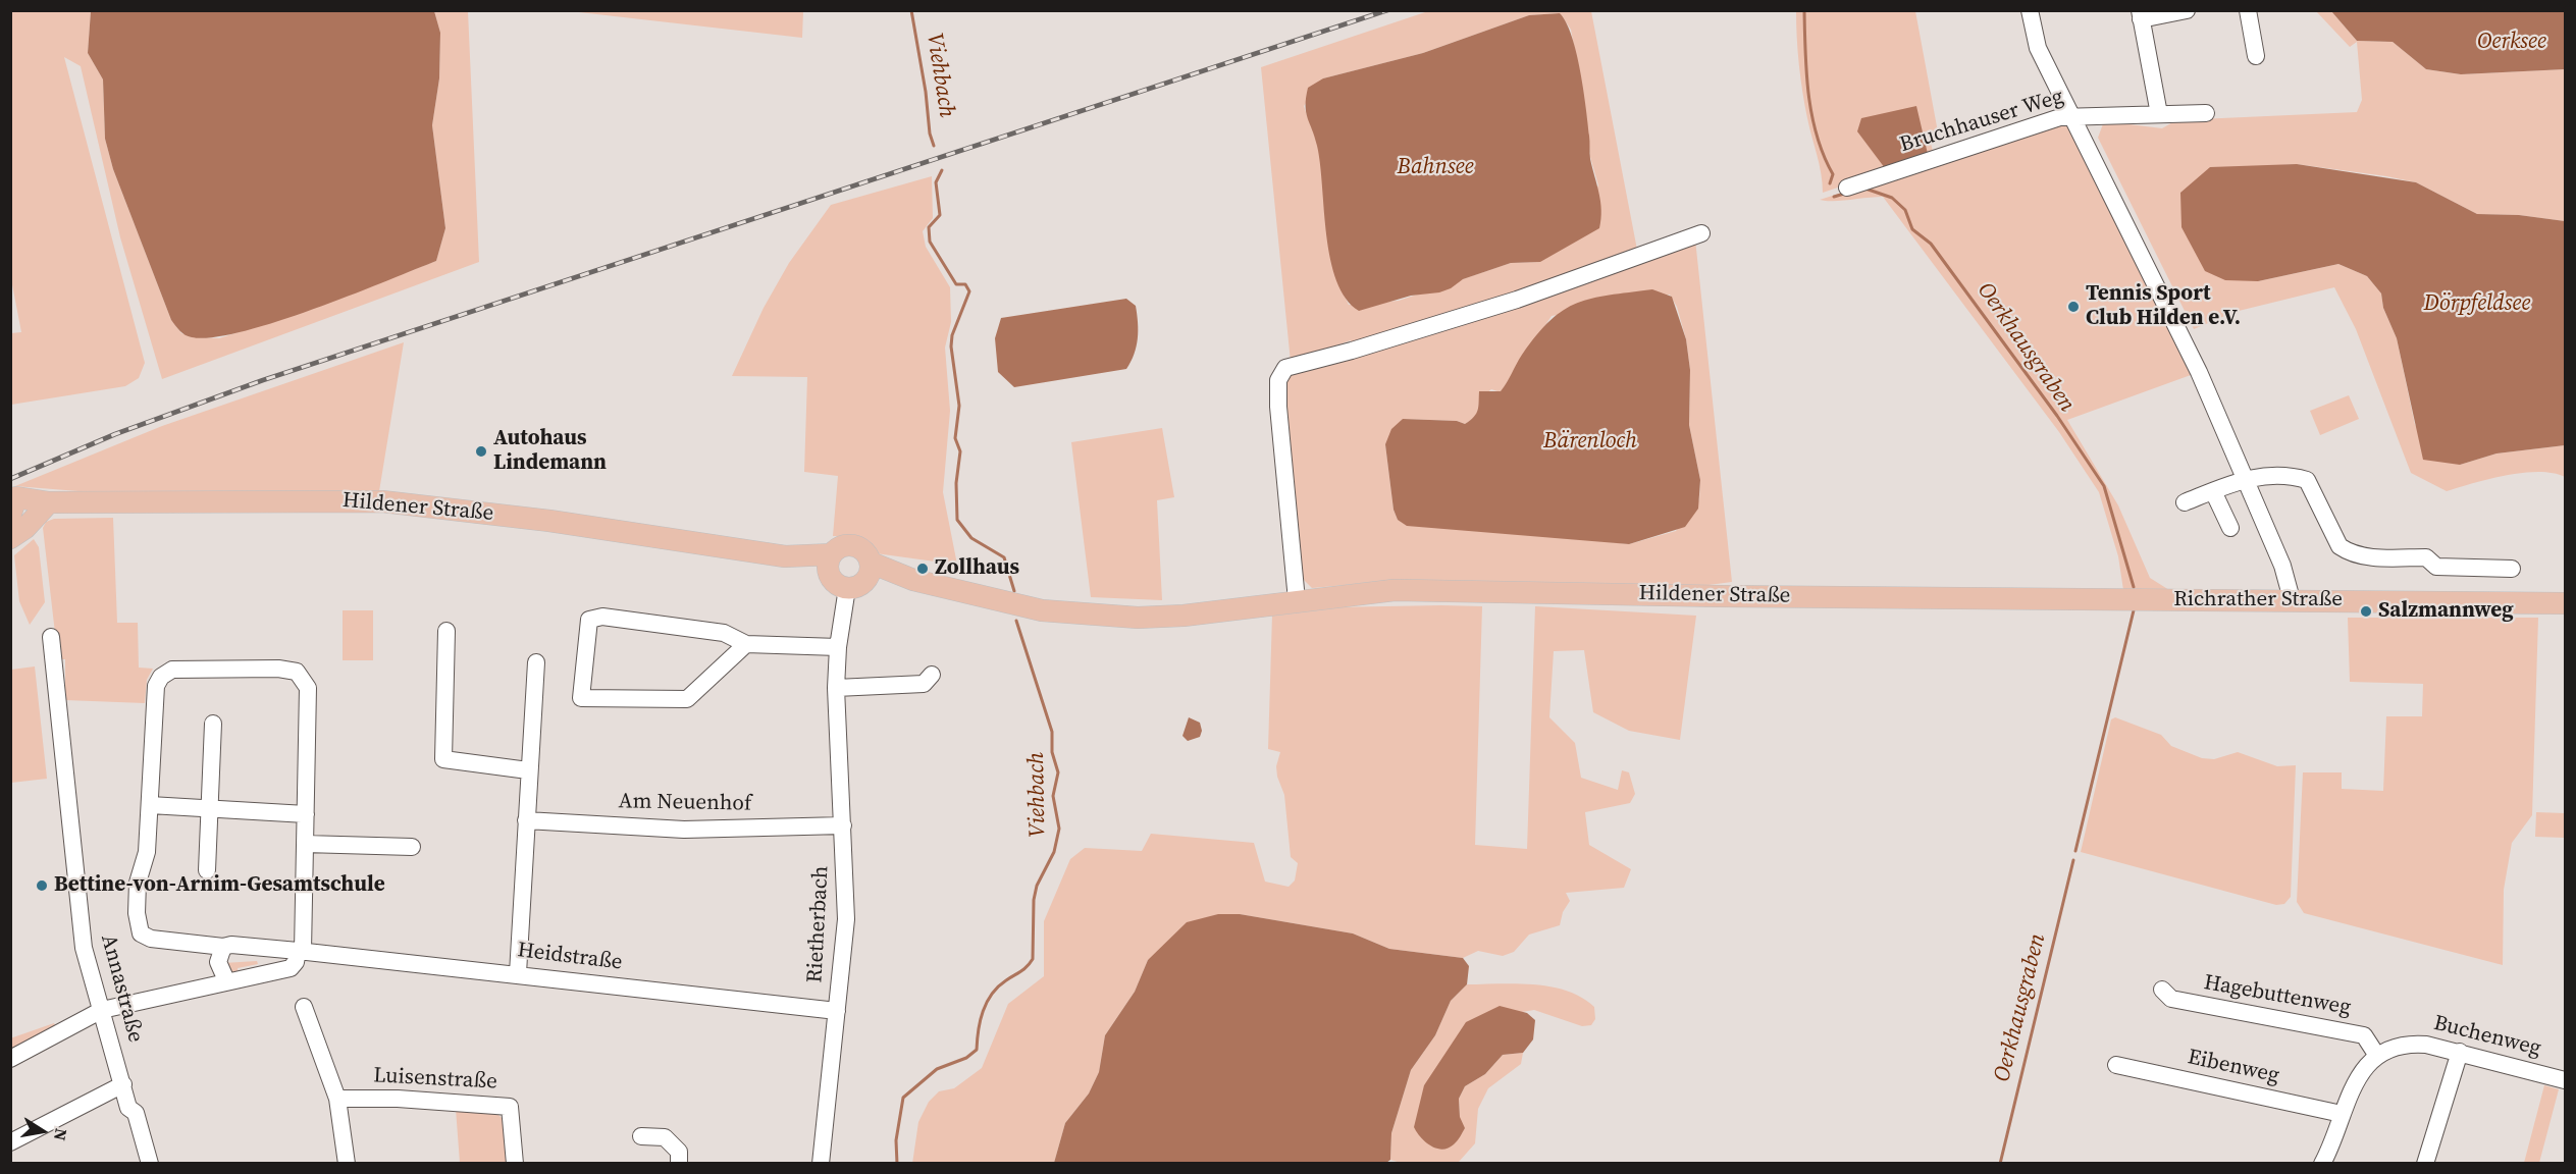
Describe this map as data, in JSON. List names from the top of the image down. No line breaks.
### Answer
{"streets":{"main road":["Hildener Straße","Richrather Straße"],"street":["Bruchhauser Weg","Am Neuenhof","Rietherbach","Heidstraße","Annastraße","Hagebuttenweg","Buchenweg","Eibenweg","Luisenstraße"]},"crossings":[["Hildener Straße","Richrather Straße"],["Hildener Straße","Rietherbach"],["Am Neuenhof","Rietherbach"],["Rietherbach","Heidstraße"],["Hagebuttenweg","Buchenweg"],["Buchenweg","Eibenweg"]],"water":["Oerksee","Viehbach","Bahnsee","Dörpfeldsee","Oerkhausgraben","Bärenloch"],"places":["Tennis Sport Club Hilden e.V.","Autohaus Lindemann","Zollhaus","Salzmannweg","Bettine-von-Arnim-Gesamtschule"],"north":"right"}
